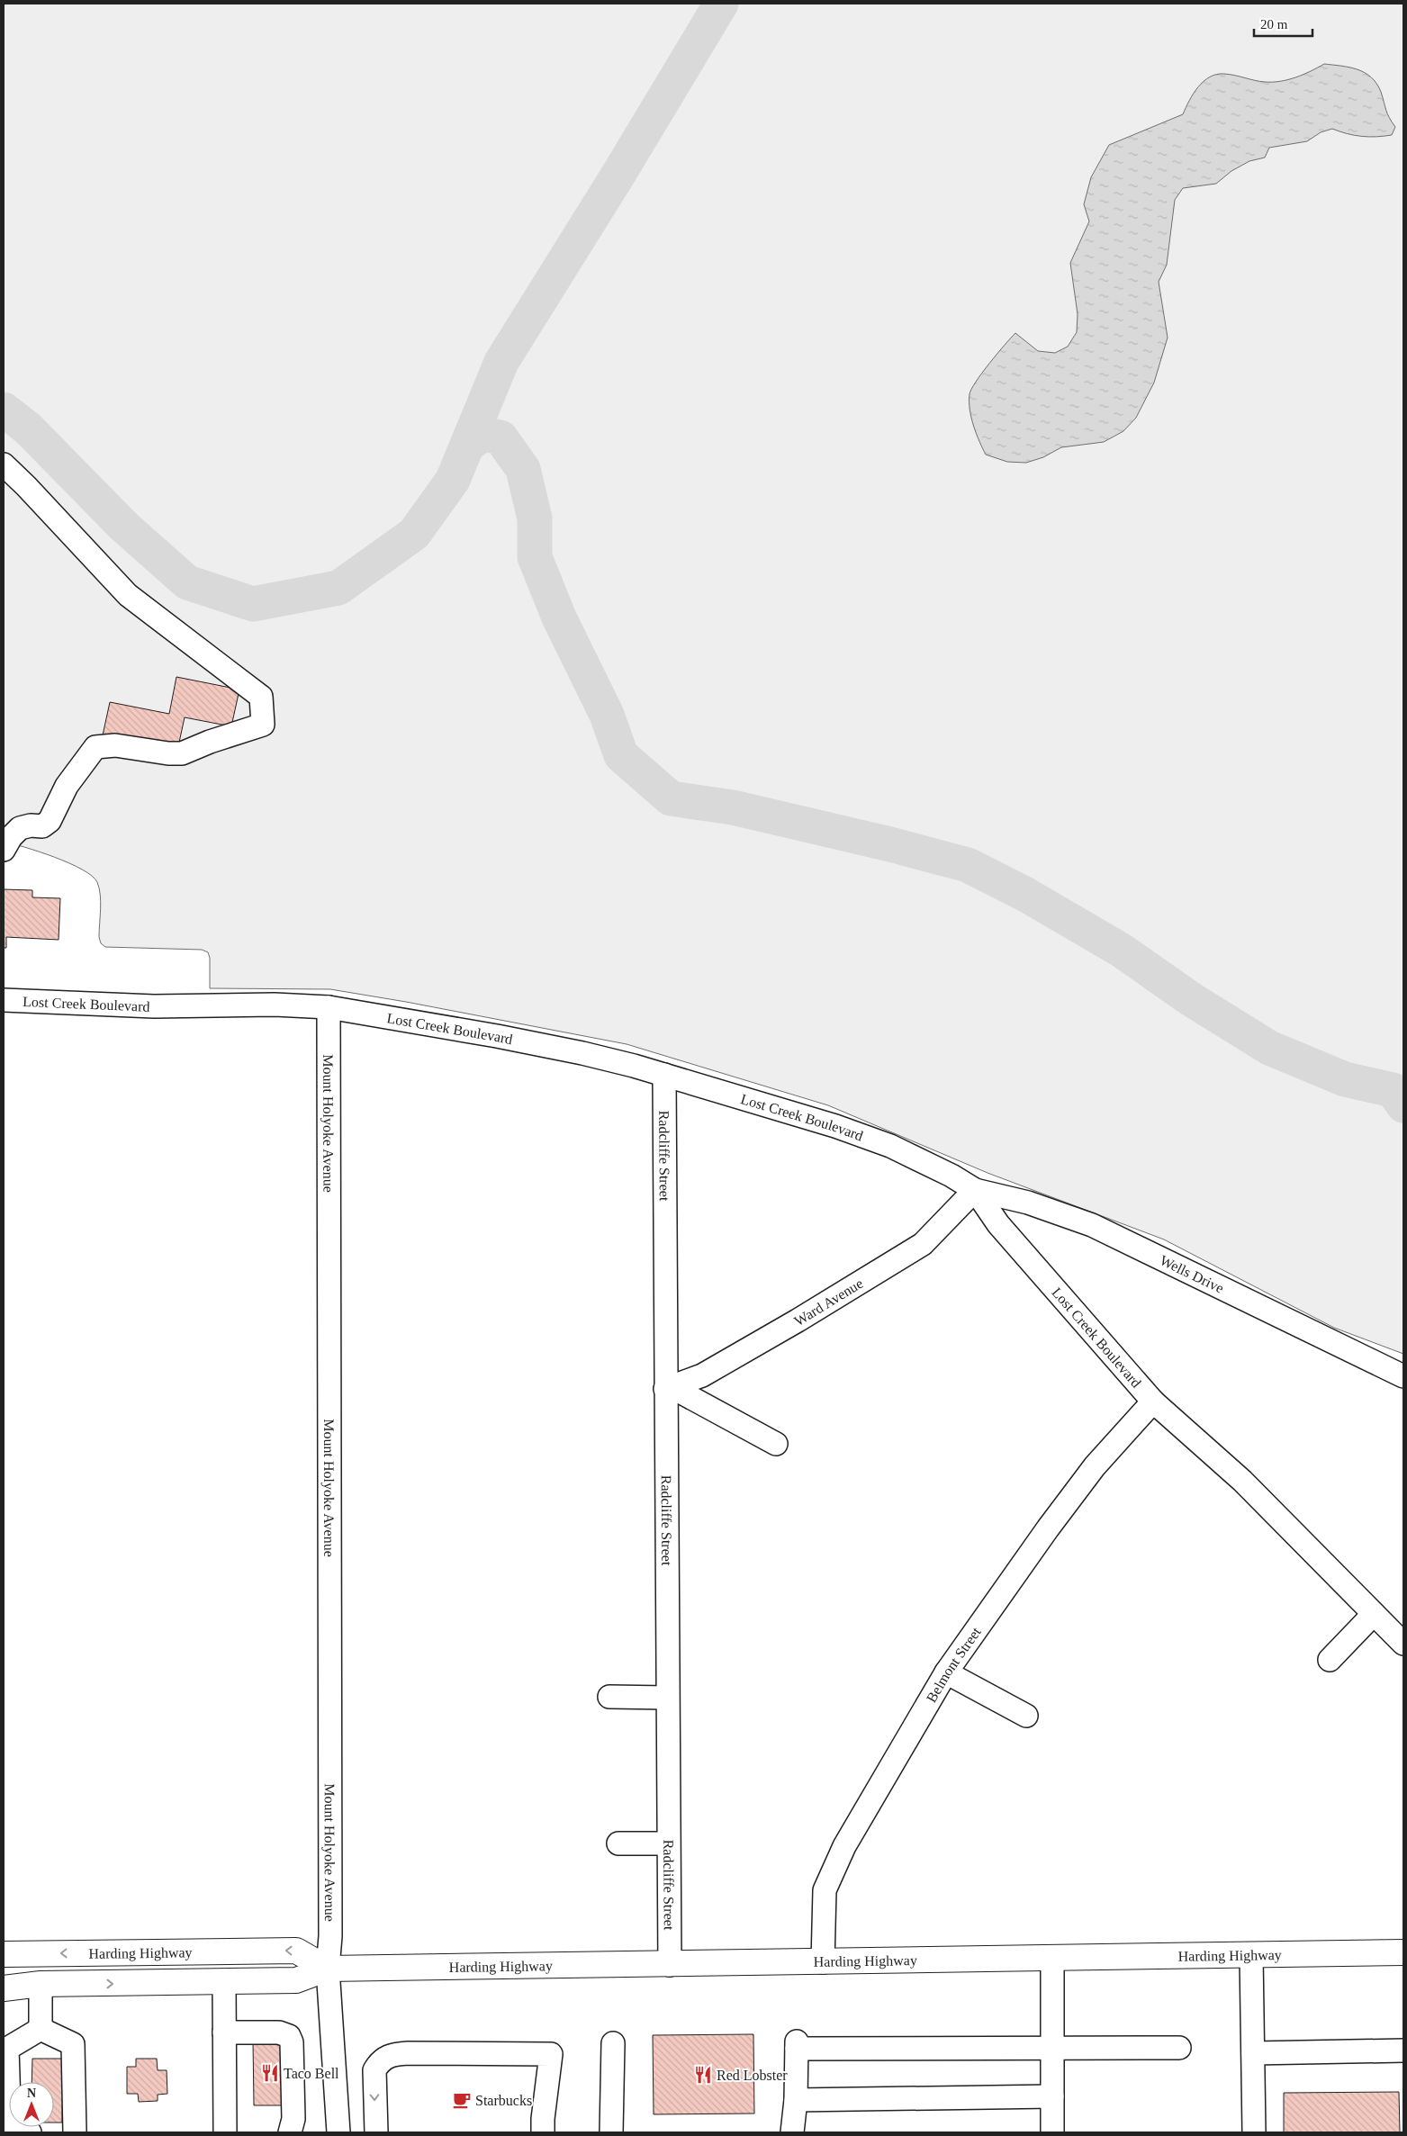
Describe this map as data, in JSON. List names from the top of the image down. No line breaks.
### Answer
{"streets":{"main road":["Harding Highway"],"street":["Lost Creek Boulevard","Mount Holyoke Avenue","Radcliffe Street","Wells Drive","Ward Avenue","Belmont Street"]},"crossings":[["Lost Creek Boulevard","Mount Holyoke Avenue"],["Lost Creek Boulevard","Radcliffe Street"],["Lost Creek Boulevard","Wells Drive"],["Lost Creek Boulevard","Ward Avenue"],["Lost Creek Boulevard","Belmont Street"],["Mount Holyoke Avenue","Harding Highway"],["Radcliffe Street","Ward Avenue"],["Radcliffe Street","Harding Highway"],["Wells Drive","Ward Avenue"],["Belmont Street","Harding Highway"]],"places":{"restaurant":["Taco Bell","Red Lobster"],"cafe":["Starbucks"]},"scale_bar":"20 m","north":"top"}
